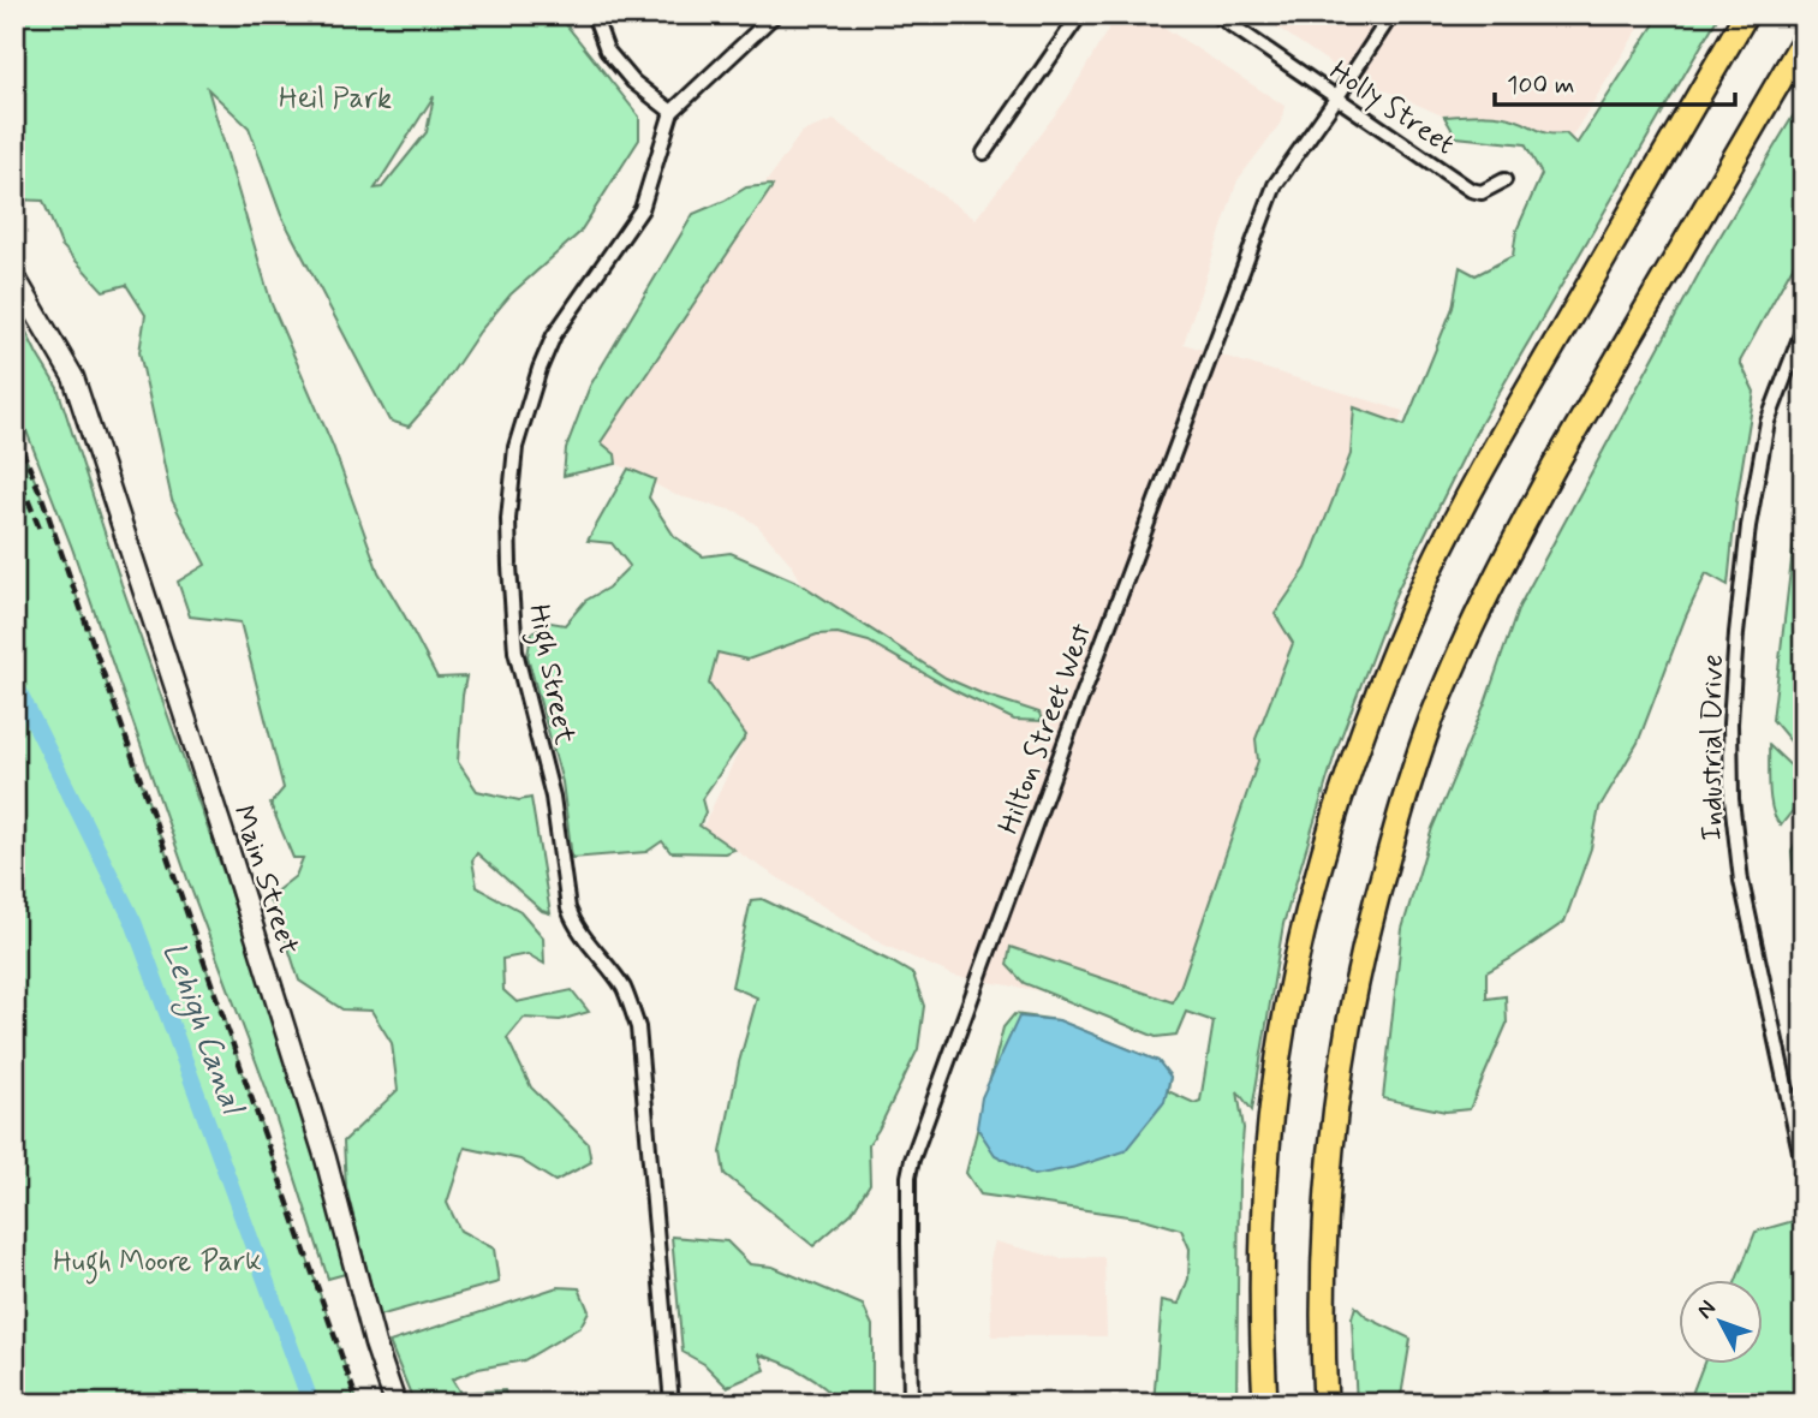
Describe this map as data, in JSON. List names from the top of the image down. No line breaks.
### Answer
{"streets":{"street":["Holly Street","High Street","Hilton Street West","Industrial Drive","Main Street"]},"crossings":[["Holly Street","Hilton Street West"]],"water":["Lehigh Canal"],"parks":["Heil Park","Hugh Moore Park"],"scale_bar":"100 m","north":"top left"}
